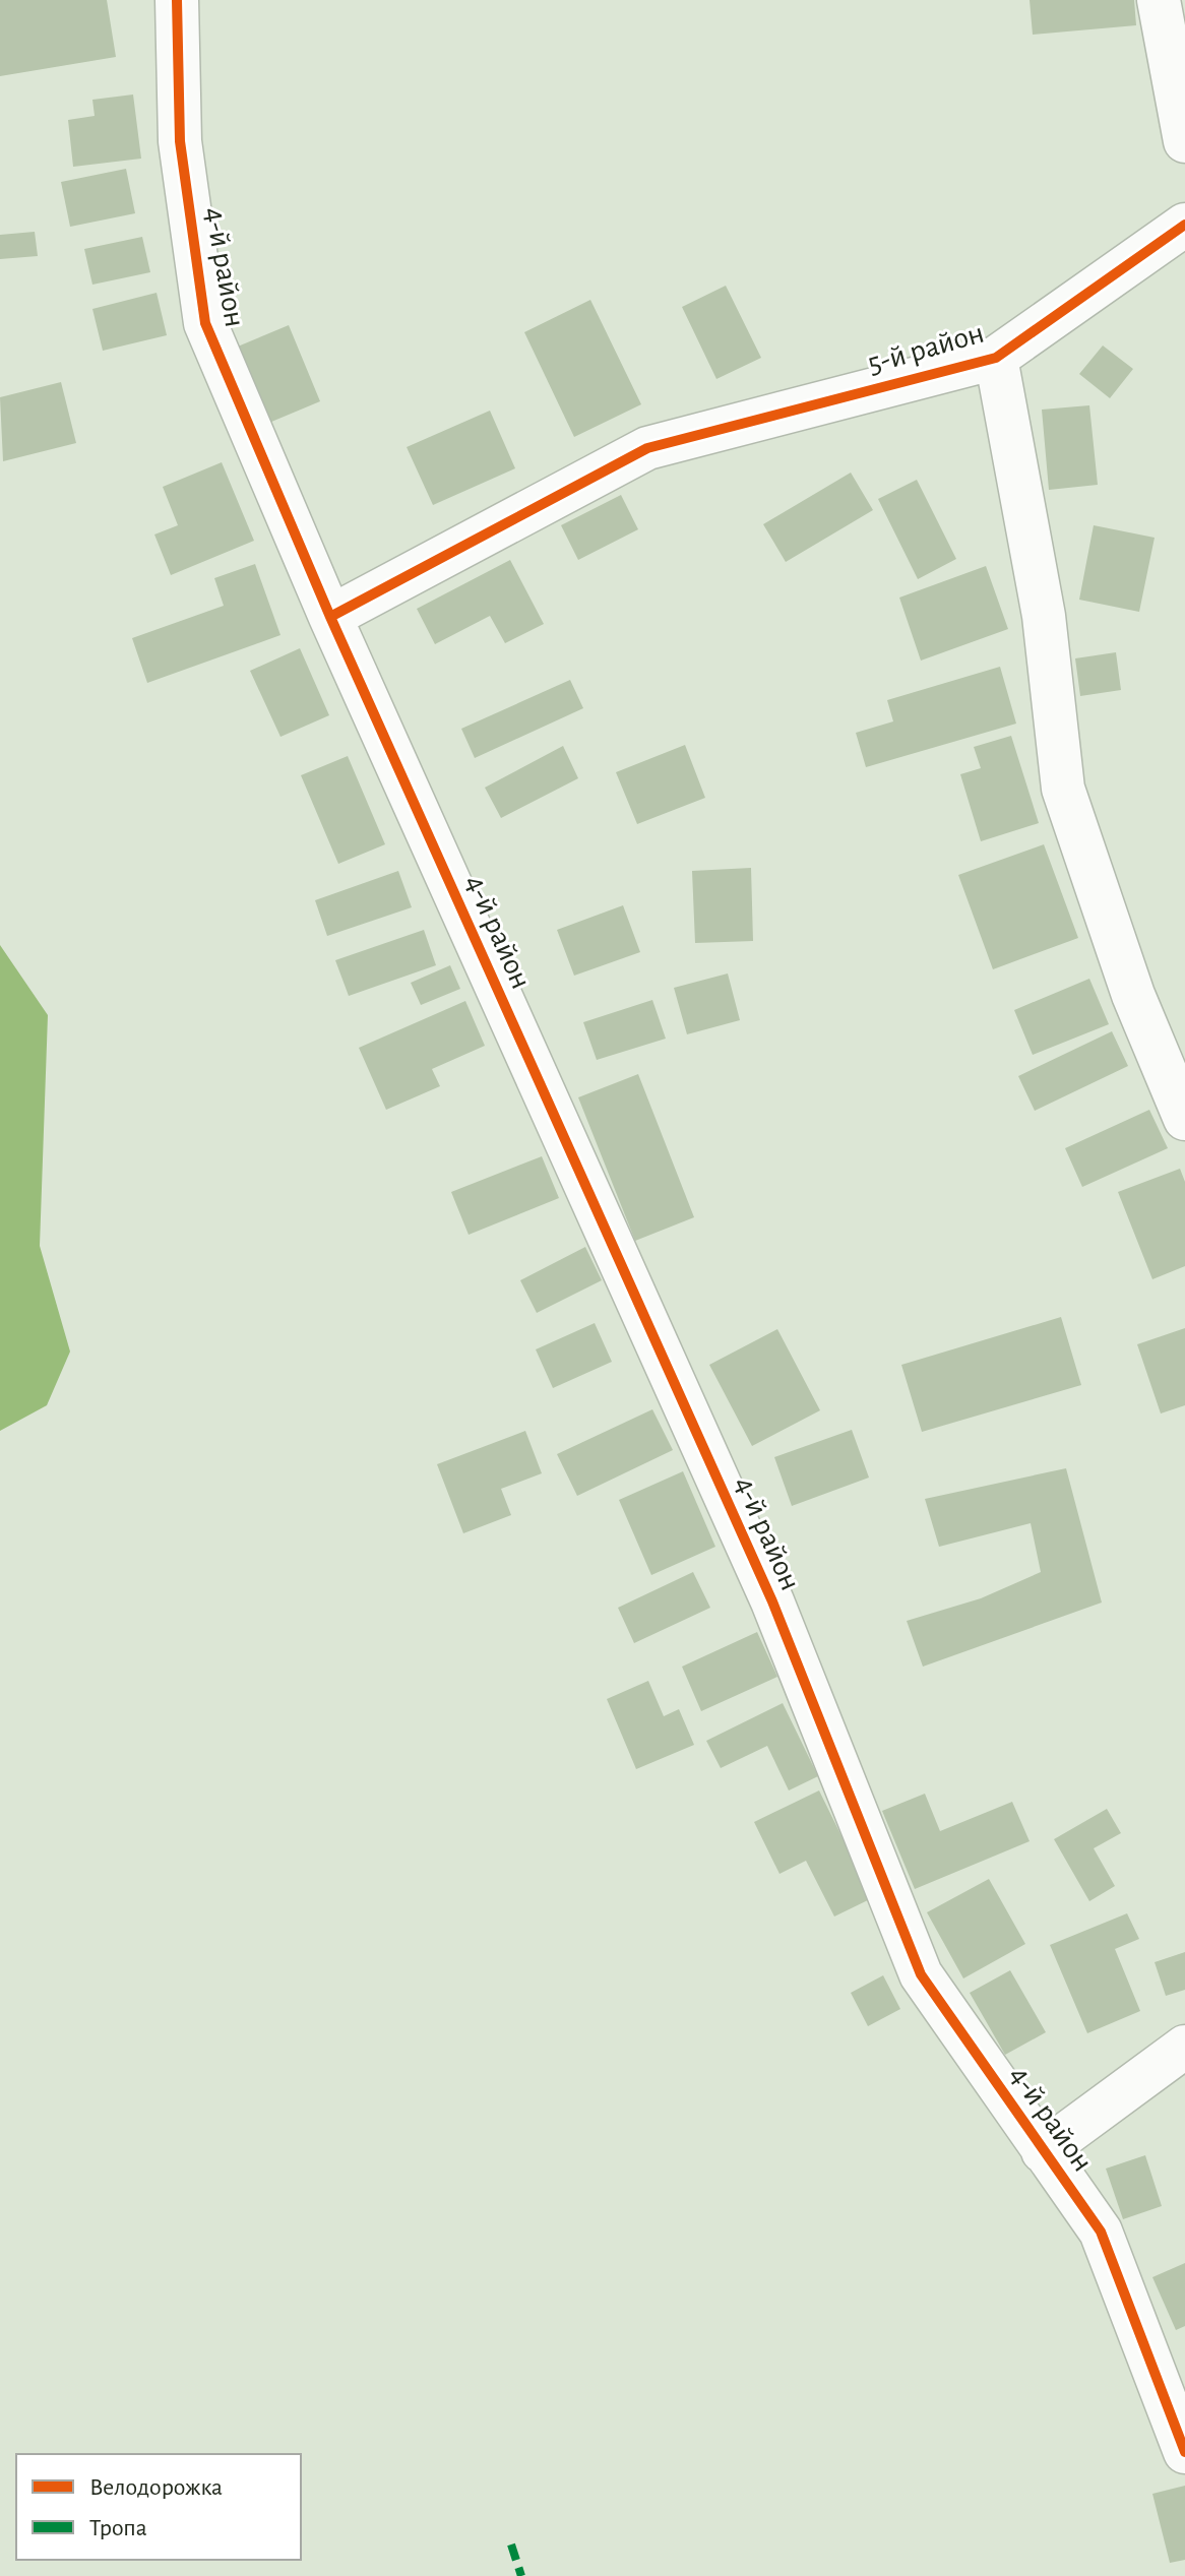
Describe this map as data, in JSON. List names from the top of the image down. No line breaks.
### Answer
{"streets":{"street":["4-й район","5-й район"]},"crossings":[["4-й район","5-й район"]],"legend":["Велодорожка","Тропа"]}
